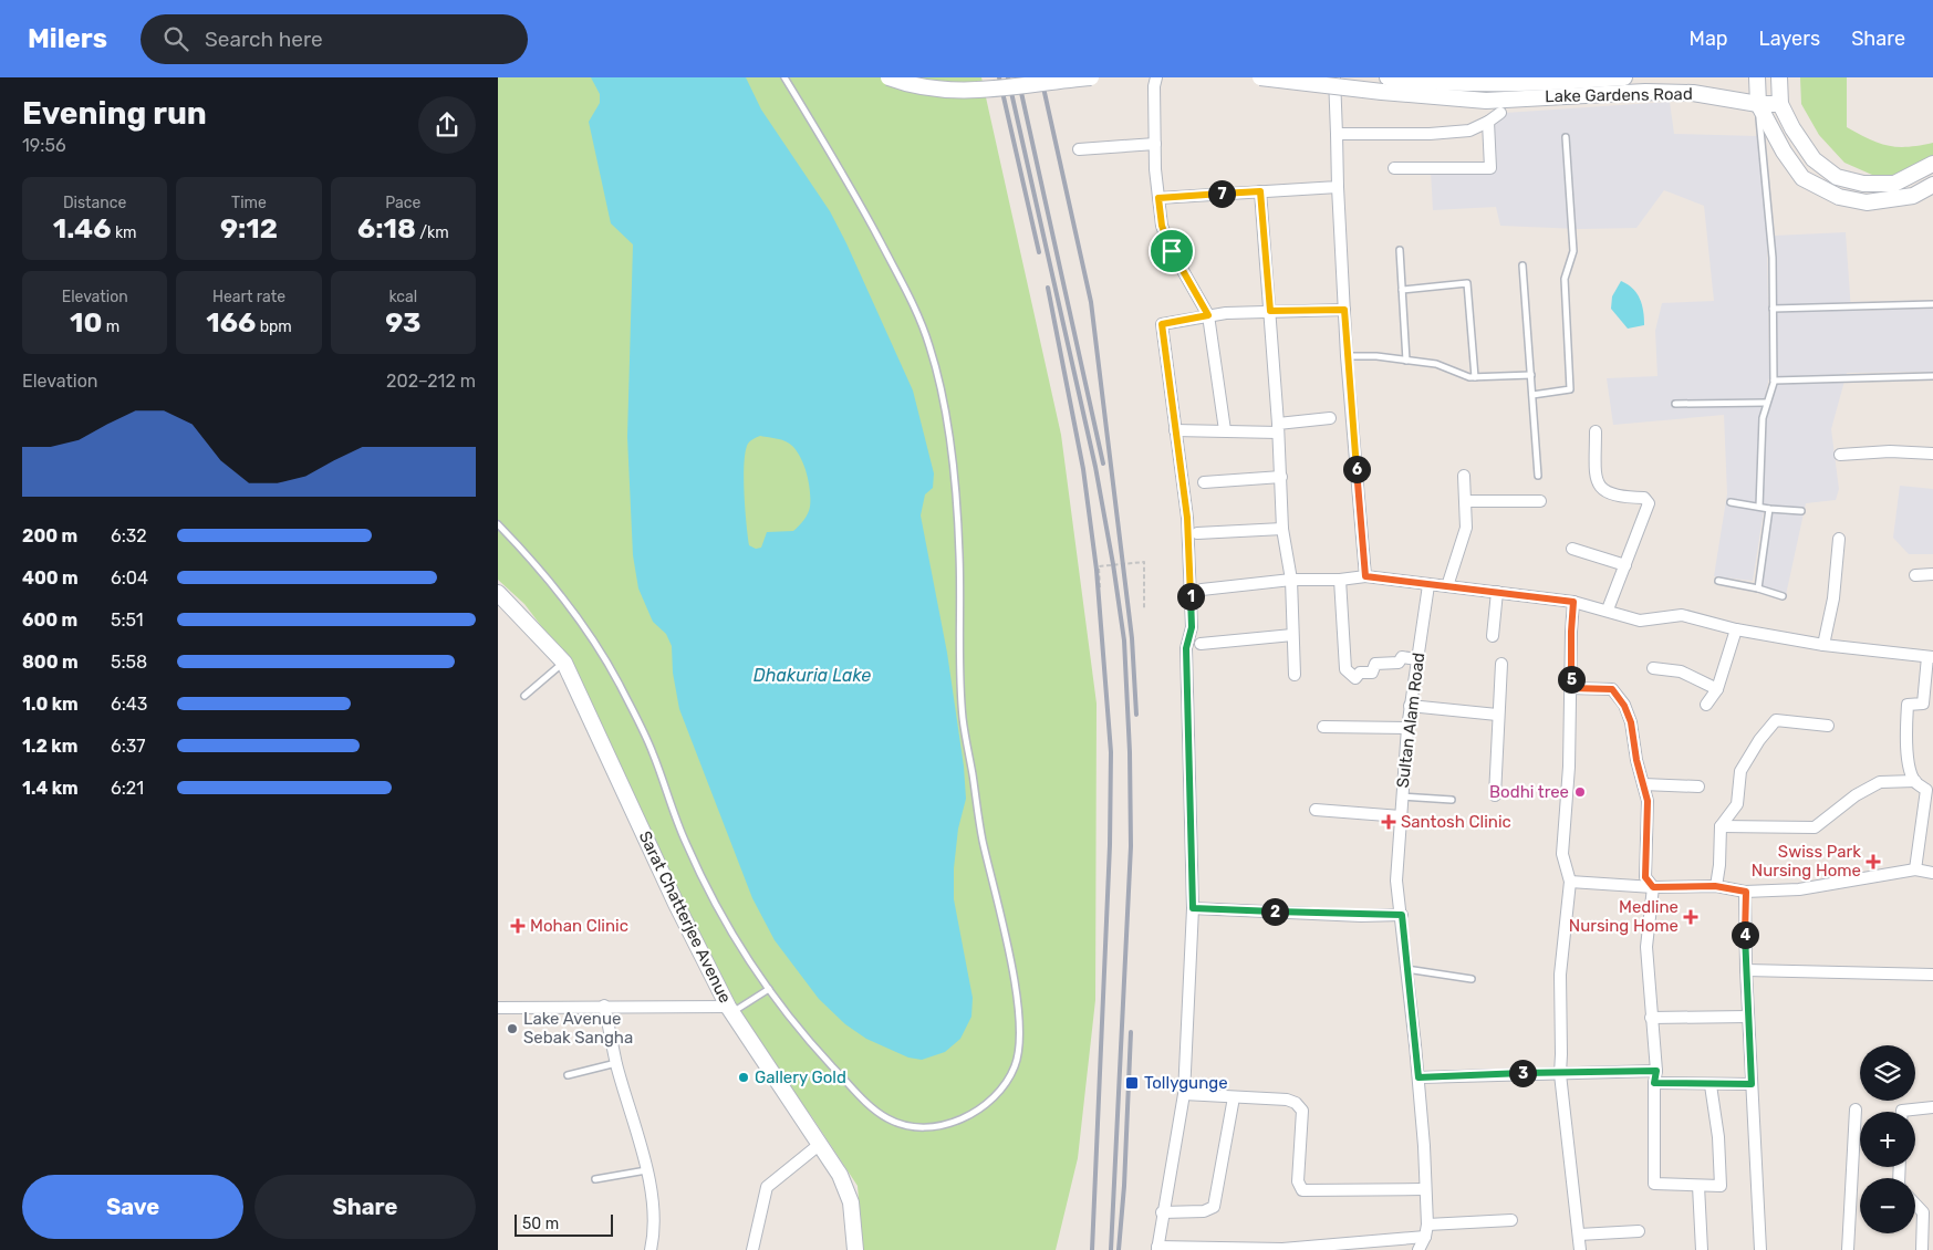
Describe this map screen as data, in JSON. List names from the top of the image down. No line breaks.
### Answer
{"streets":{"main road":["Lake Gardens Road","Sarat Chatterjee Avenue"],"street":["Sultan Alam Road"]},"water":["Dhakuria Lake"],"places":{"other":["Bodhi tree","Lake Avenue Sebak Sangha","Gallery Gold"],"health":["Santosh Clinic","Swiss Park Nursing Home","Medline Nursing Home","Mohan Clinic"],"transit":["Tollygunge"]},"scale_bar":"50 m","page":{"header":"Milers","search":"Search here","nav":["Map","Layers","Share"],"heading":["Evening run","19:56"],"stats":[["Distance","1.46 km"],["Time","9:12"],["Pace","6:18 /km"],["Elevation","10 m"],["Heart rate","166 bpm"],["kcal","93"]],"pins":["7","6","1","5","2","4","3"],"chart":["Elevation","202–212 m"],"list":[{"name":"200 m","note":"6:32"},{"name":"400 m","note":"6:04"},{"name":"600 m","note":"5:51"},{"name":"800 m","note":"5:58"},{"name":"1.0 km","note":"6:43"},{"name":"1.2 km","note":"6:37"},{"name":"1.4 km","note":"6:21"}],"map_buttons":["+","−"],"buttons":["Save","Share"],"scale":"50 m"}}
